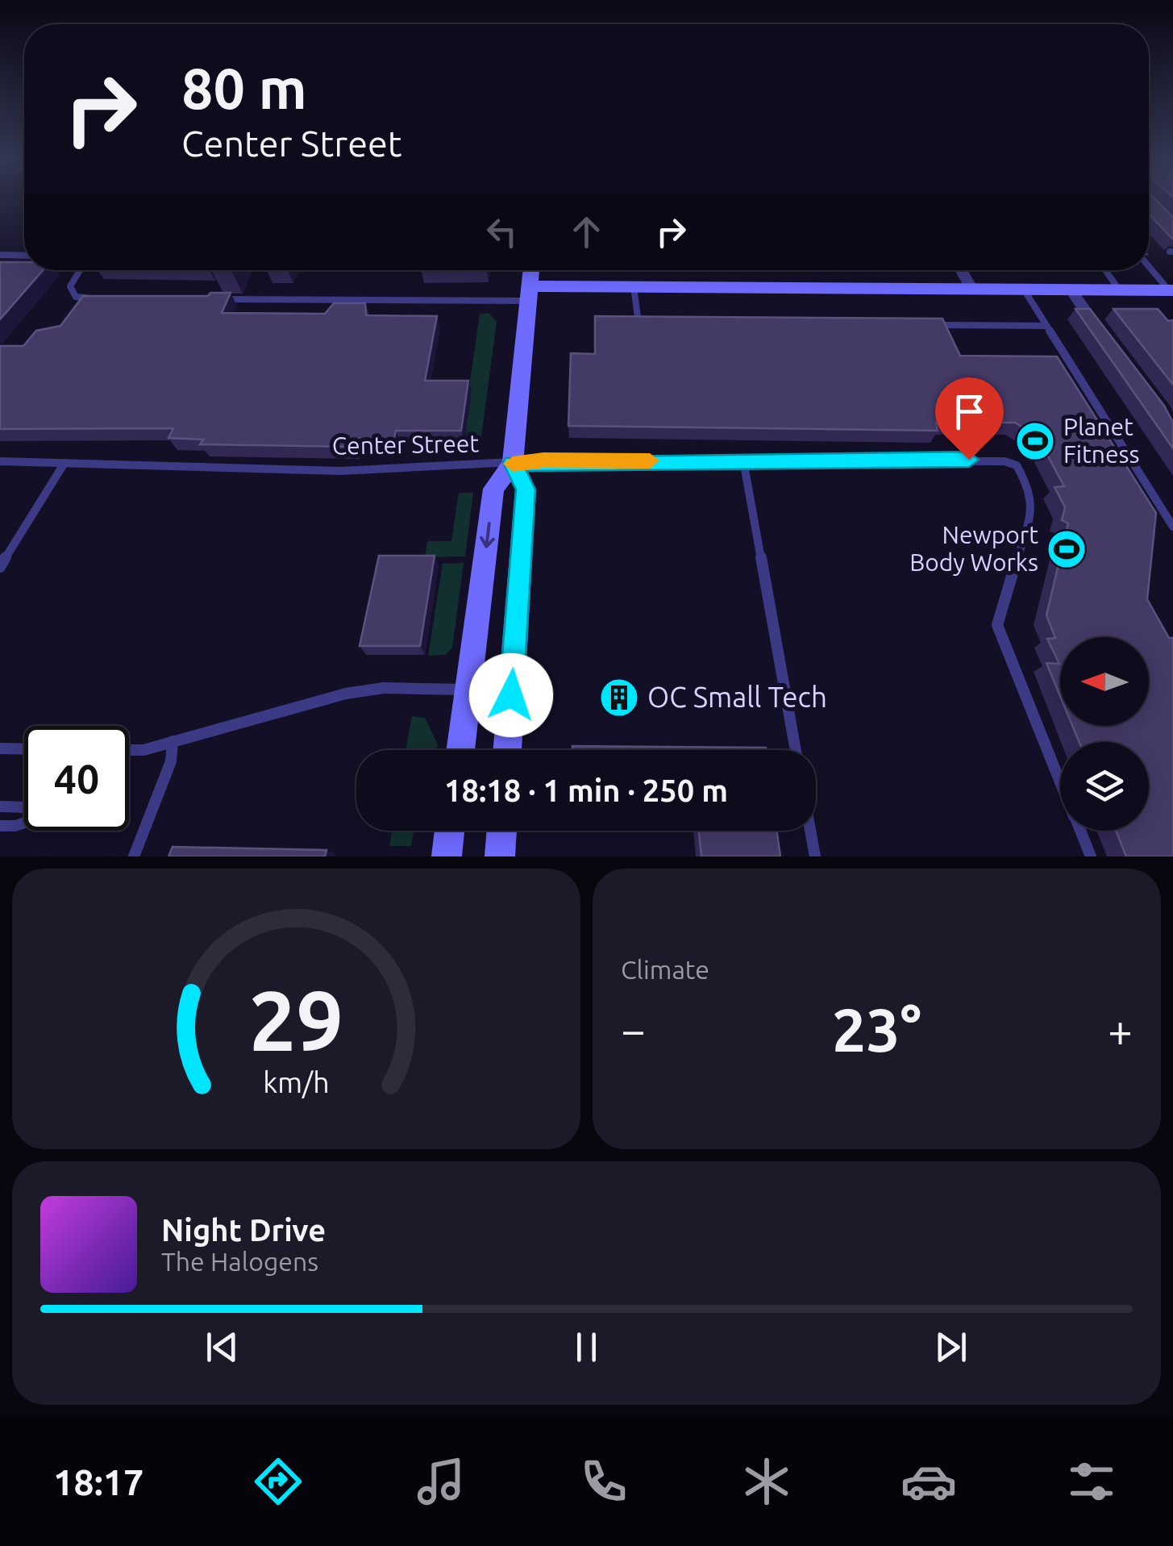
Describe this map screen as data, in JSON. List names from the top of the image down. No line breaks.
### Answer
{"streets":{"lane":["Center Street"]},"places":{"sports":["Planet Fitness","Newport Body Works"],"building":["OC Small Tech"]},"north":"left","page":{"turn":["80 m","Center Street"],"limit":"40","trip":"18:18 · 1 min · 250 m","tile":"Climate","heat":["−","23°","+"],"song":["Night Drive","The Halogens"],"tabs":"18:17","gauge":["29","km/h"]}}
